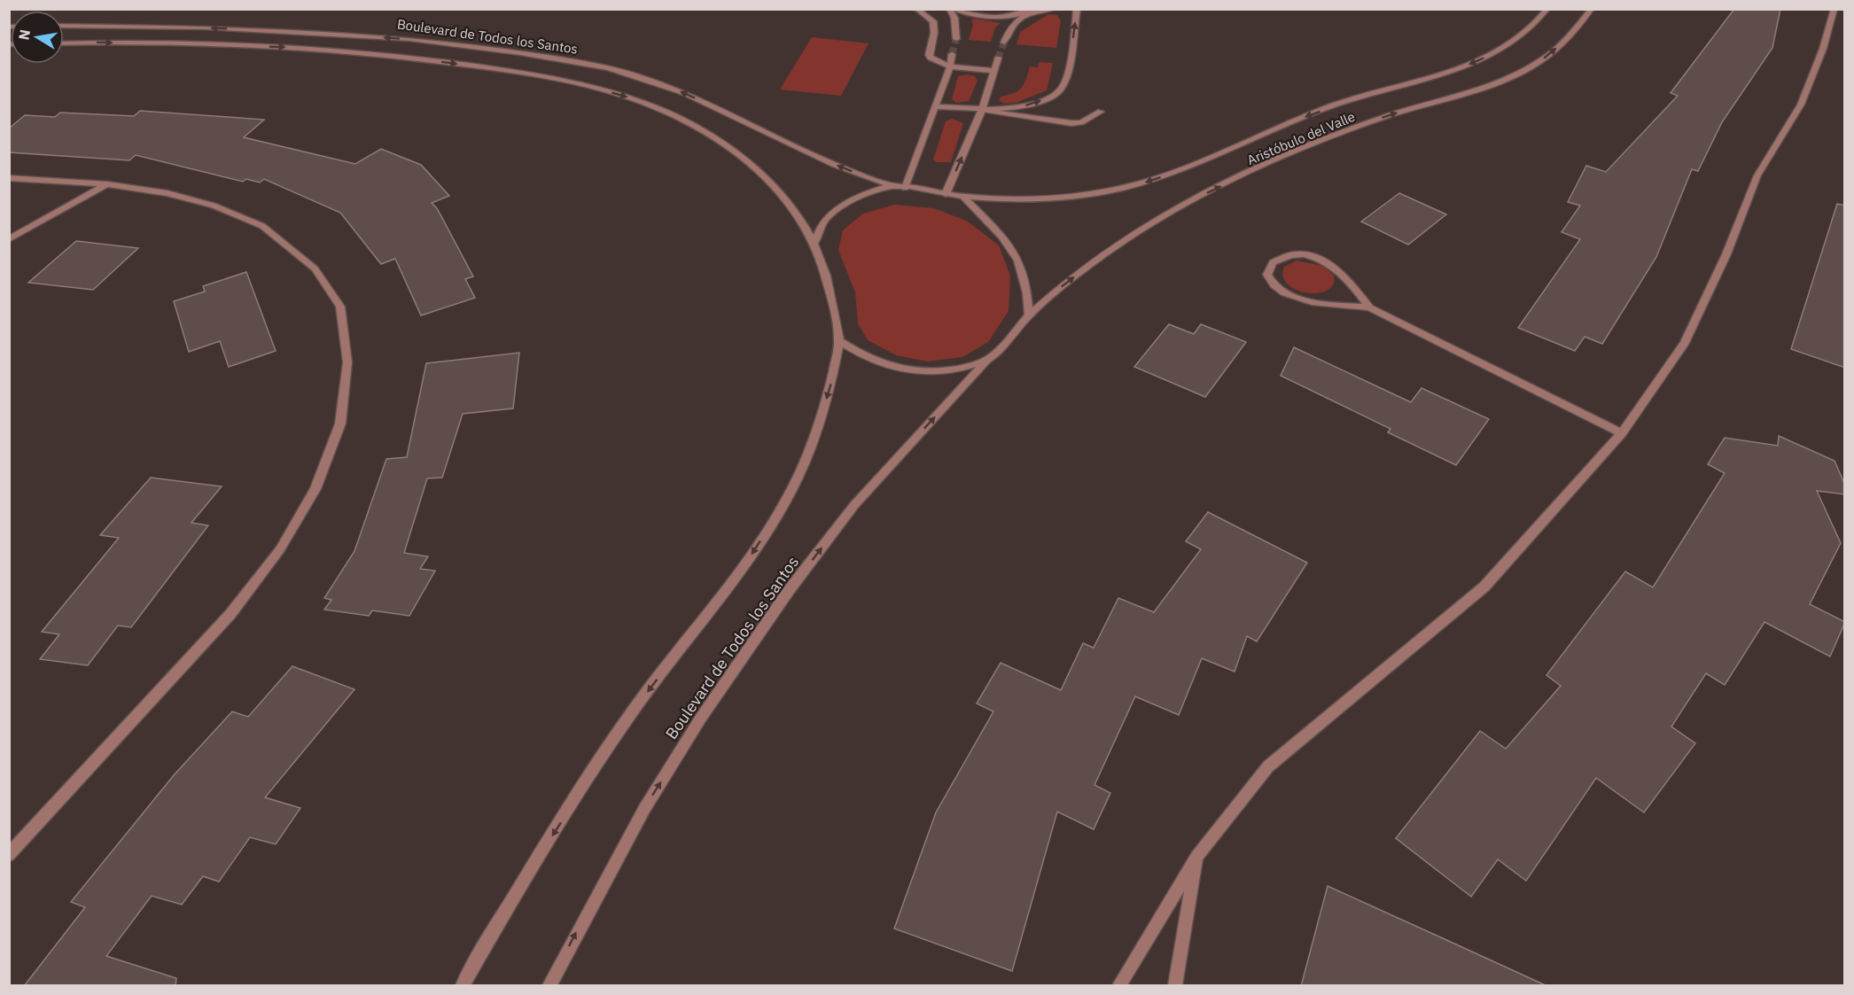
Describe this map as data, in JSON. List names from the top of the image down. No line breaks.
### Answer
{"streets":{"street":["Boulevard de Todos los Santos","Aristóbulo del Valle"]},"crossings":[["Boulevard de Todos los Santos","Aristóbulo del Valle"]],"north":"left"}
